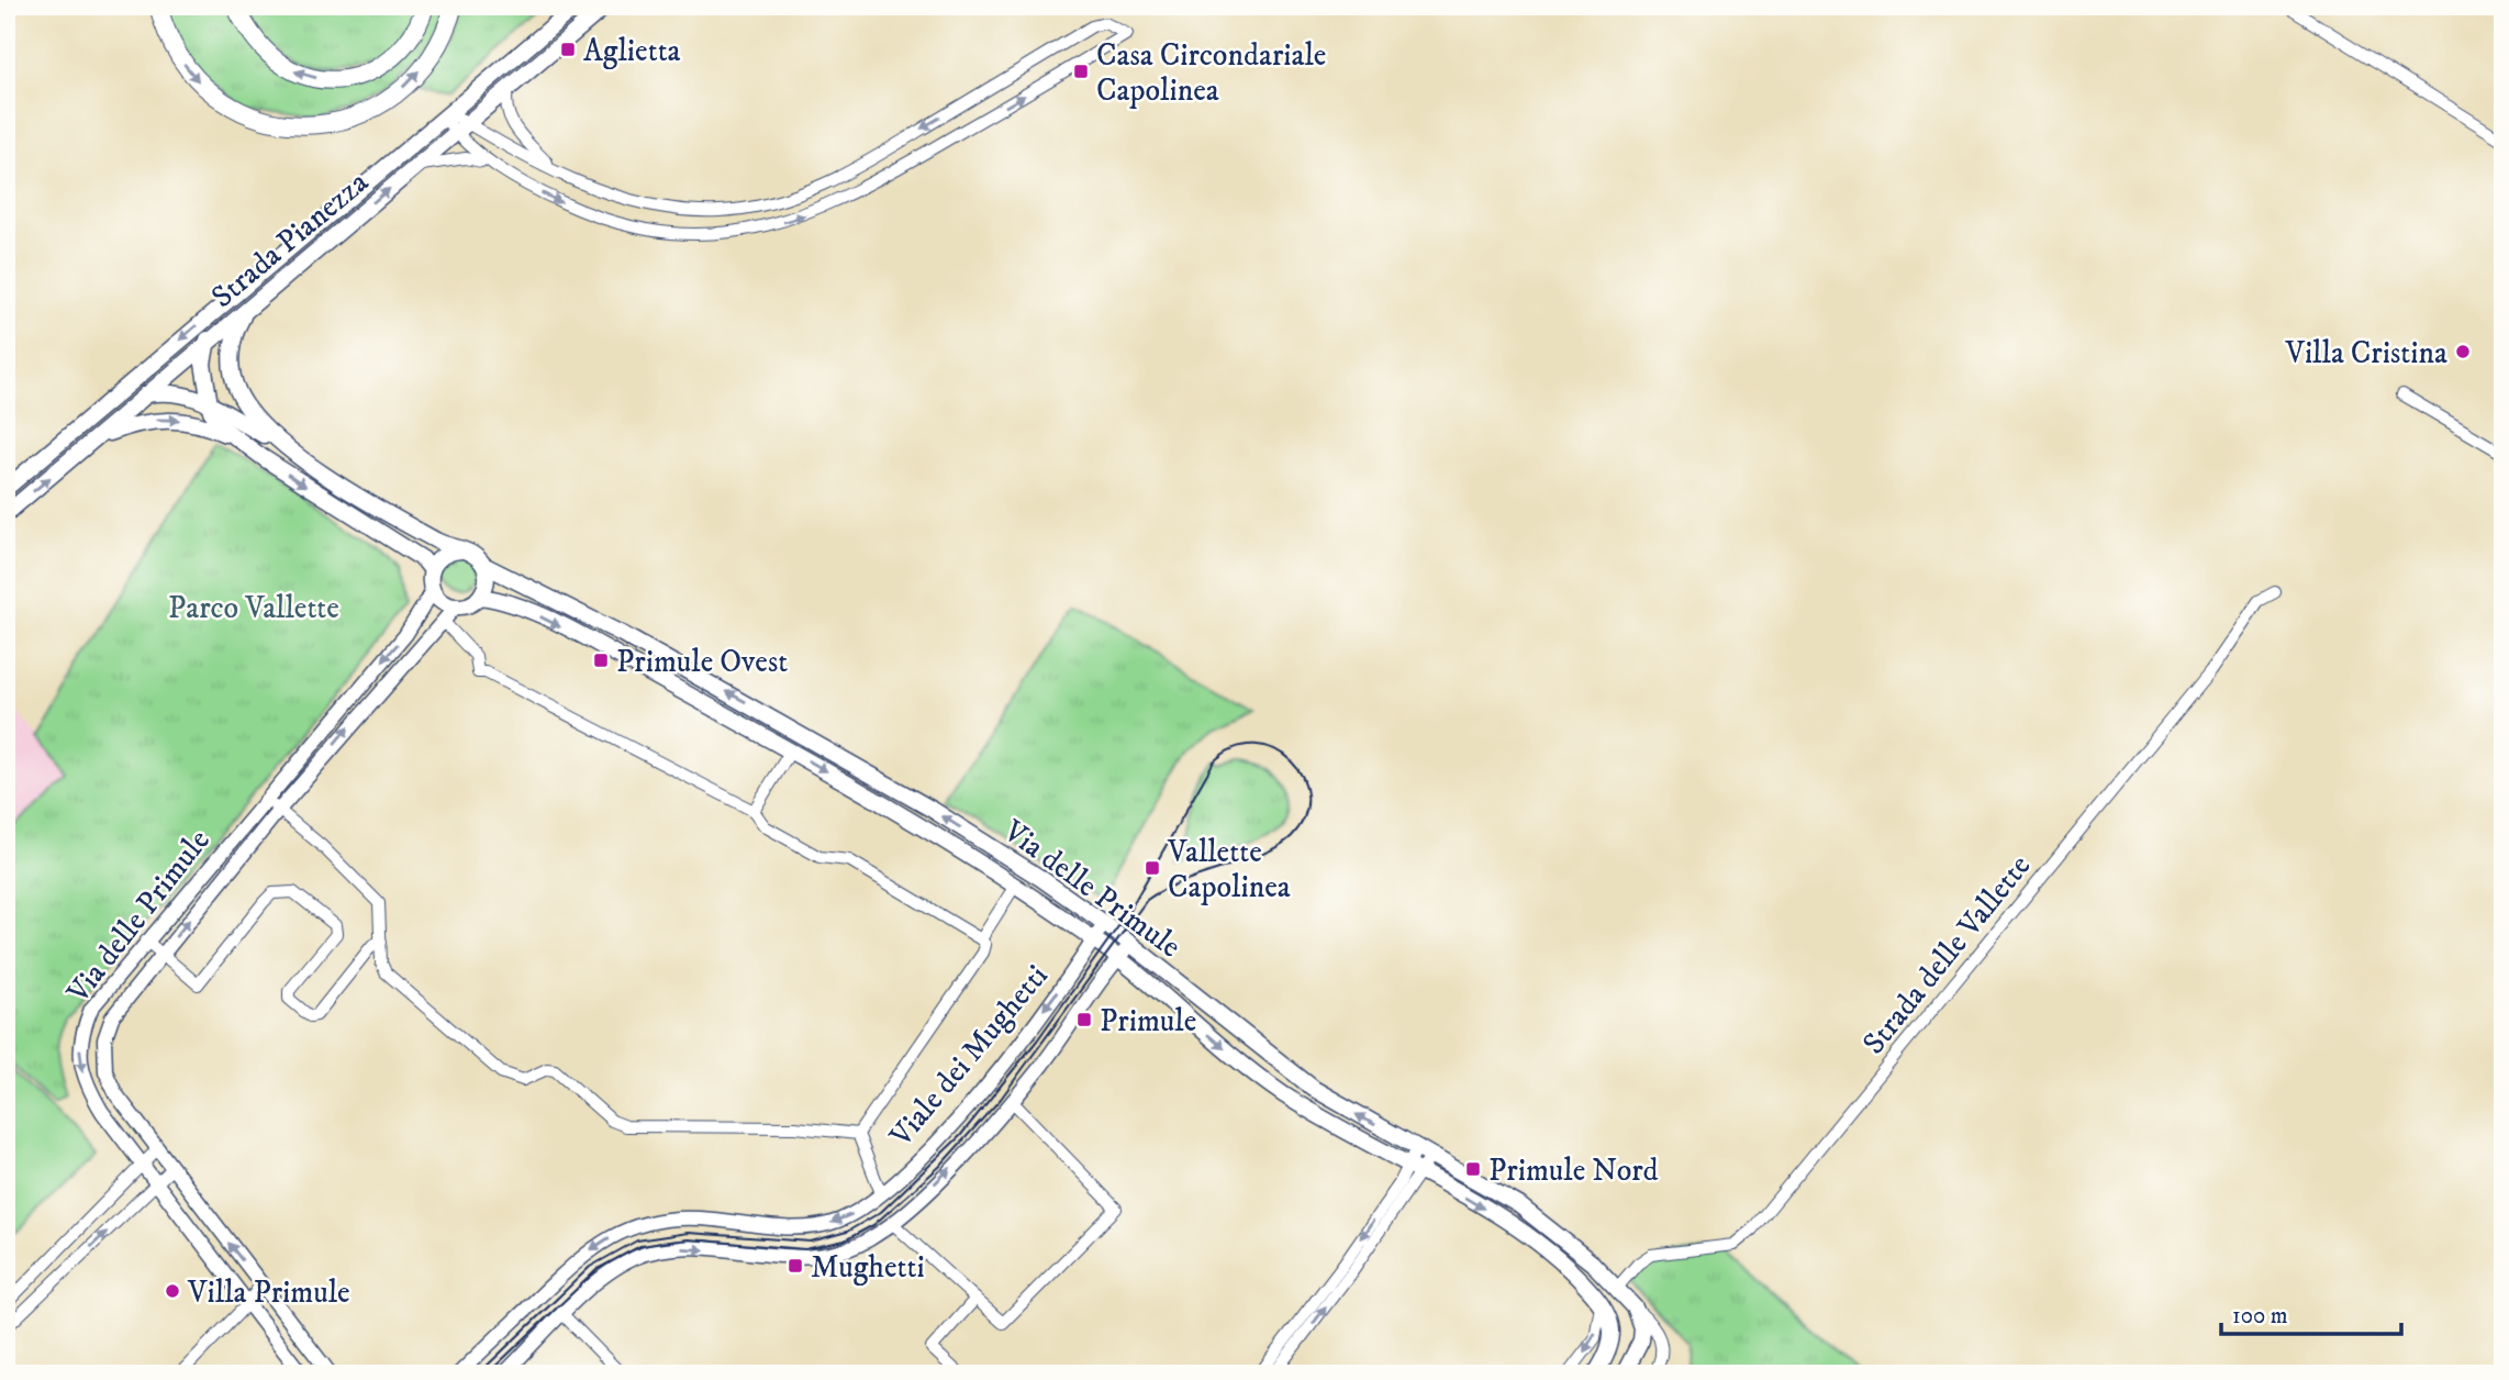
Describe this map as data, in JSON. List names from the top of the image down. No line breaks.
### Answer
{"streets":{"main road":["Strada Pianezza","Via delle Primule"],"street":["Strada delle Vallette","Viale dei Mughetti"]},"crossings":[["Via delle Primule","Strada delle Vallette"],["Via delle Primule","Viale dei Mughetti"]],"parks":["Parco Vallette"],"places":{"transit":["Aglietta","Casa Circondariale Capolinea","Primule Ovest","Vallette Capolinea","Primule","Primule Nord","Mughetti"],"other":["Villa Cristina","Villa Primule"]},"scale_bar":"100 m"}
